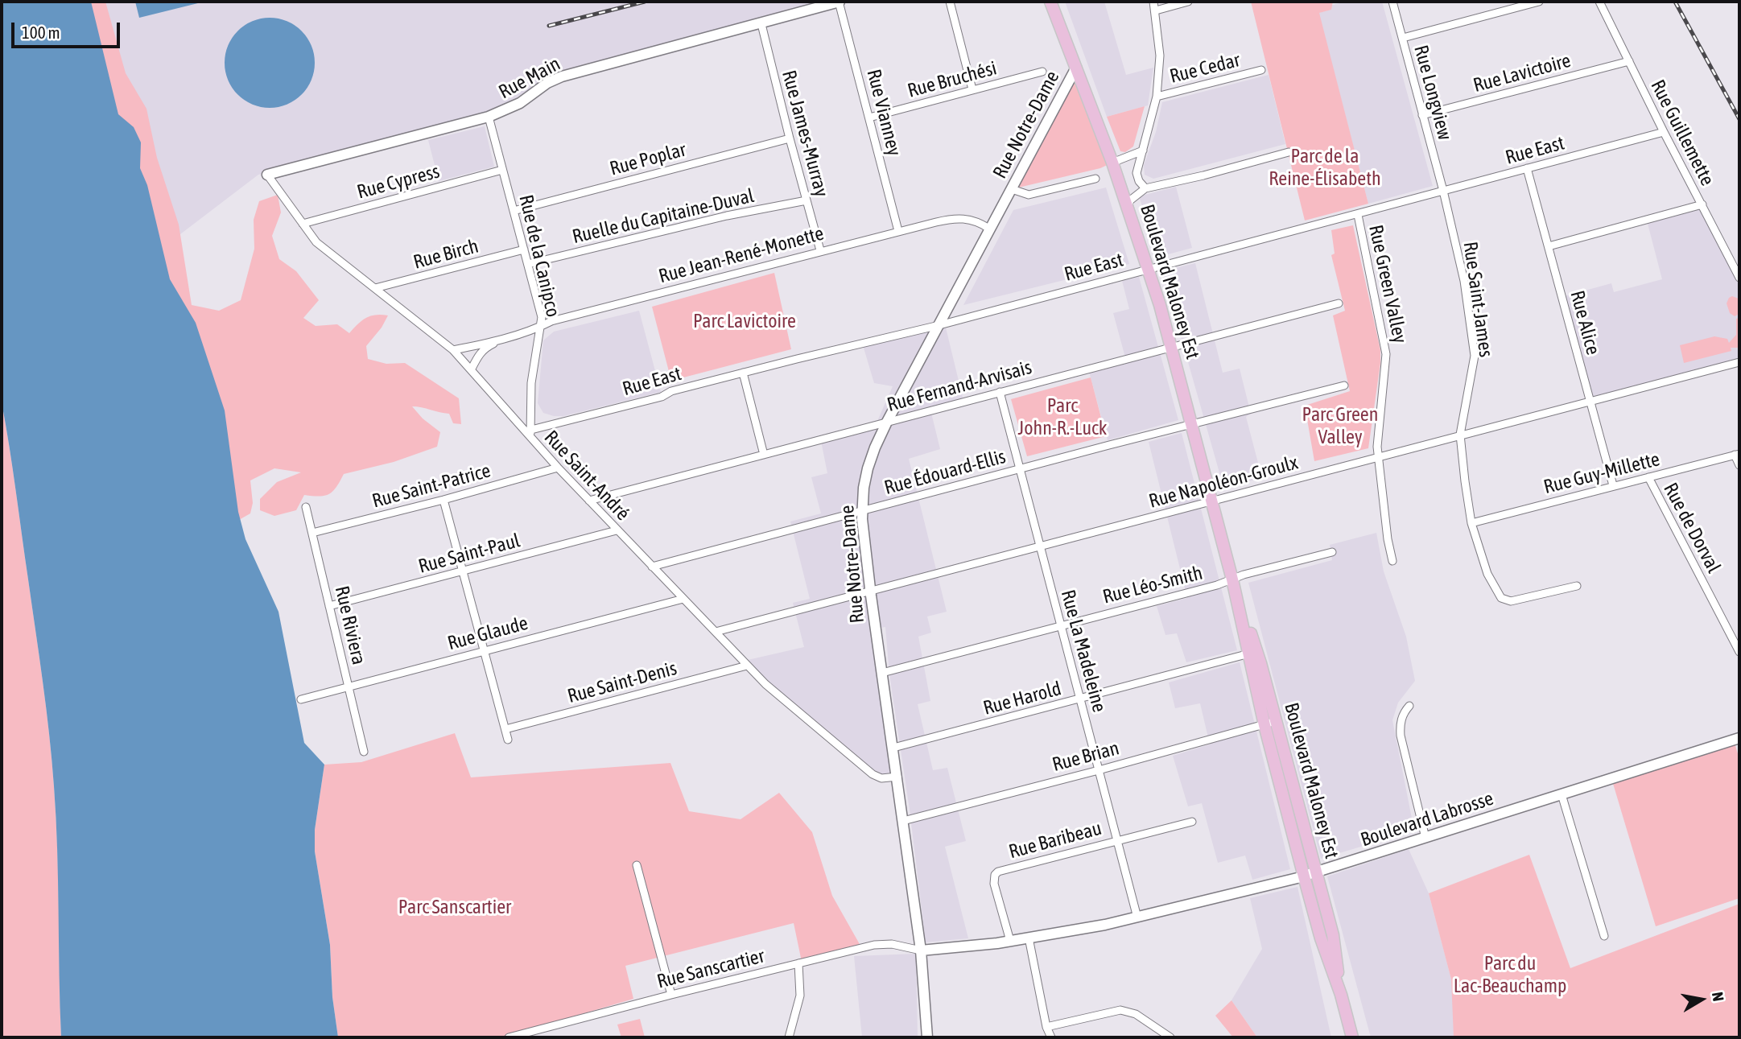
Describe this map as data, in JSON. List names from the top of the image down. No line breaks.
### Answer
{"streets":{"main road":["Boulevard Maloney Est"],"street":["Rue Cedar","Rue Lavictoire","Rue Main","Rue Bruchési","Rue Longview","Rue Vianney","Rue Notre-Dame","Rue Guillemette","Rue James-Murray","Rue East","Rue Poplar","Rue Cypress","Ruelle du Capitaine-Duval","Rue Birch","Rue Jean-René-Monette","Rue de la Canipco","Rue Green Valley","Rue Saint-James","Rue Alice","Rue Fernand-Arvisais","Rue Édouard-Ellis","Rue Guy-Millette","Rue Saint-André","Rue Napoléon-Groulx","Rue Saint-Patrice","Rue de Dorval","Rue Saint-Paul","Rue Léo-Smith","Rue Riviera","Rue Glaude","Rue La Madeleine","Rue Saint-Denis","Rue Harold","Rue Brian","Boulevard Labrosse","Rue Baribeau","Rue Sanscartier"]},"crossings":[["Rue Lavictoire","Rue Longview"],["Rue Lavictoire","Rue Guillemette"],["Rue Main","Rue Vianney"],["Rue Main","Rue James-Murray"],["Rue Main","Rue de la Canipco"],["Rue Main","Rue Saint-André"],["Rue Bruchési","Rue Vianney"],["Rue Longview","Rue East"],["Rue Longview","Rue Saint-James"],["Rue Vianney","Rue Jean-René-Monette"],["Rue Notre-Dame","Rue East"],["Rue Notre-Dame","Rue Jean-René-Monette"],["Rue Notre-Dame","Boulevard Maloney Est"],["Rue Notre-Dame","Rue Fernand-Arvisais"],["Rue Notre-Dame","Rue Édouard-Ellis"],["Rue Notre-Dame","Rue Saint-André"],["Rue Notre-Dame","Rue Napoléon-Groulx"],["Rue Notre-Dame","Rue Léo-Smith"],["Rue Notre-Dame","Rue Harold"],["Rue Notre-Dame","Rue Brian"],["Rue Notre-Dame","Boulevard Labrosse"],["Rue Notre-Dame","Rue Sanscartier"],["Rue Guillemette","Rue East"],["Rue James-Murray","Rue Poplar"],["Rue James-Murray","Ruelle du Capitaine-Duval"],["Rue James-Murray","Rue Jean-René-Monette"],["Rue East","Rue de la Canipco"],["Rue East","Boulevard Maloney Est"],["Rue East","Rue Green Valley"],["Rue East","Rue Saint-James"],["Rue East","Rue Alice"],["Rue East","Rue Saint-André"],["Rue Poplar","Rue de la Canipco"],["Rue Cypress","Rue de la Canipco"],["Rue Cypress","Rue Saint-André"],["Ruelle du Capitaine-Duval","Rue de la Canipco"],["Rue Birch","Rue de la Canipco"],["Rue Birch","Rue Saint-André"],["Rue Jean-René-Monette","Rue de la Canipco"],["Rue Jean-René-Monette","Rue Saint-André"],["Rue de la Canipco","Rue Saint-André"],["Boulevard Maloney Est","Rue Fernand-Arvisais"],["Boulevard Maloney Est","Rue Édouard-Ellis"],["Boulevard Maloney Est","Rue Napoléon-Groulx"],["Boulevard Maloney Est","Rue Léo-Smith"],["Boulevard Maloney Est","Rue Harold"],["Boulevard Maloney Est","Rue Brian"],["Boulevard Maloney Est","Boulevard Labrosse"],["Rue Green Valley","Rue Napoléon-Groulx"],["Rue Saint-James","Rue Guy-Millette"],["Rue Saint-James","Rue Napoléon-Groulx"],["Rue Alice","Rue Guy-Millette"],["Rue Alice","Rue Napoléon-Groulx"],["Rue Fernand-Arvisais","Rue Saint-André"],["Rue Fernand-Arvisais","Rue La Madeleine"],["Rue Édouard-Ellis","Rue Saint-André"],["Rue Édouard-Ellis","Rue La Madeleine"],["Rue Guy-Millette","Rue de Dorval"],["Rue Saint-André","Rue Napoléon-Groulx"],["Rue Saint-André","Rue Saint-Patrice"],["Rue Saint-André","Rue Saint-Paul"],["Rue Saint-André","Rue Glaude"],["Rue Saint-André","Rue Saint-Denis"],["Rue Napoléon-Groulx","Rue La Madeleine"],["Rue Saint-Patrice","Rue Riviera"],["Rue Saint-Paul","Rue Riviera"],["Rue Léo-Smith","Rue La Madeleine"],["Rue Riviera","Rue Glaude"],["Rue La Madeleine","Rue Harold"],["Rue La Madeleine","Rue Brian"],["Rue La Madeleine","Boulevard Labrosse"],["Rue La Madeleine","Rue Baribeau"],["Boulevard Labrosse","Rue Baribeau"],["Boulevard Labrosse","Rue Sanscartier"]],"parks":["Parc de la Reine-Élisabeth","Parc Lavictoire","Parc John-R.-Luck","Parc Green Valley","Parc Sanscartier","Parc du Lac-Beauchamp"],"scale_bar":"100 m","north":"right"}
